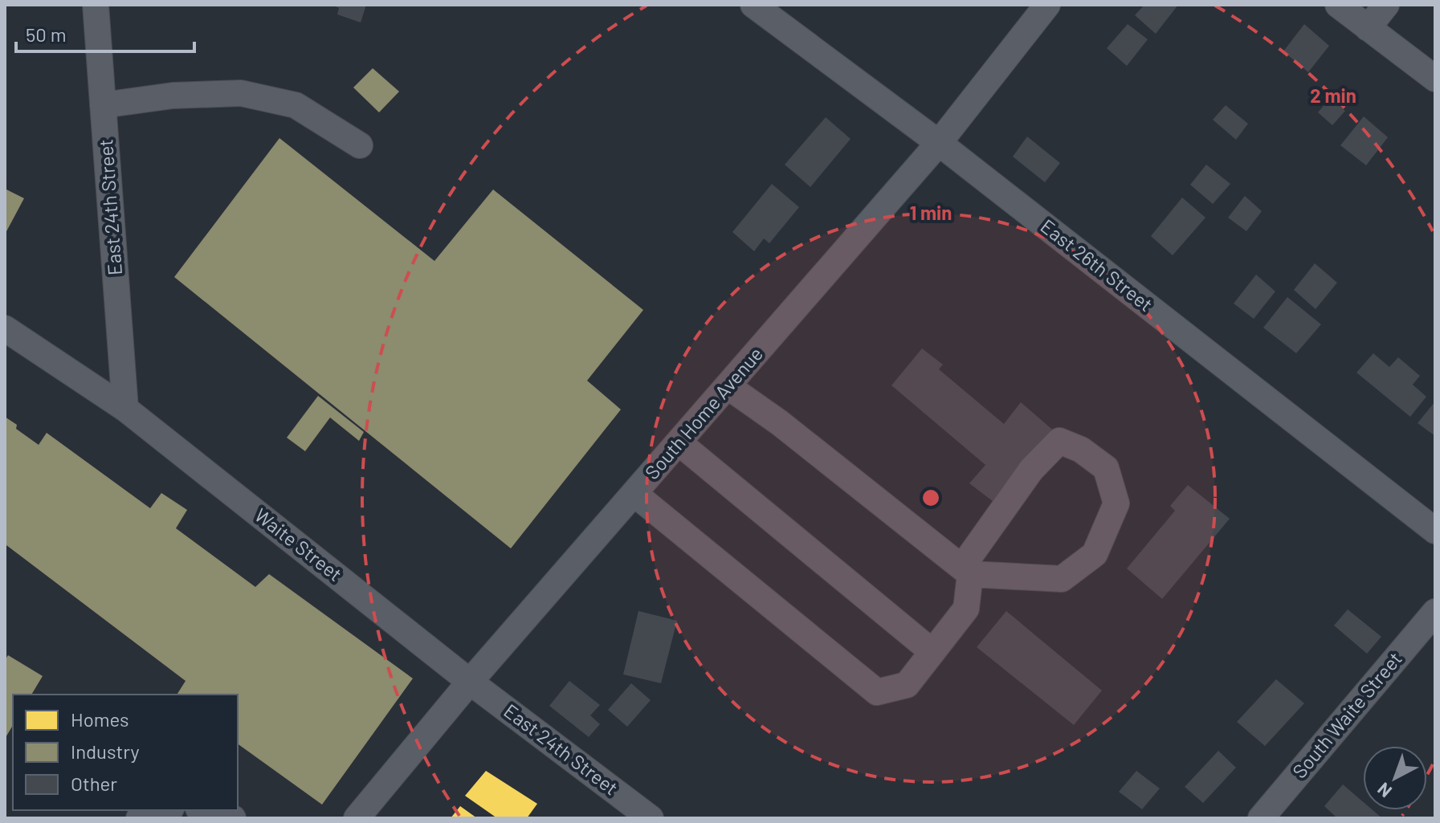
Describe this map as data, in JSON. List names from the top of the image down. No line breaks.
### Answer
{"streets":{"street":["East 24th Street","East 26th Street","South Home Avenue","Waite Street","South Waite Street"]},"crossings":[["East 24th Street","South Home Avenue"],["East 24th Street","Waite Street"],["East 26th Street","South Home Avenue"],["South Home Avenue","Waite Street"]],"legend":["Homes","Industry","Other"],"scale_bar":"50 m","north":"bottom left","rings":["2 min","1 min"]}
